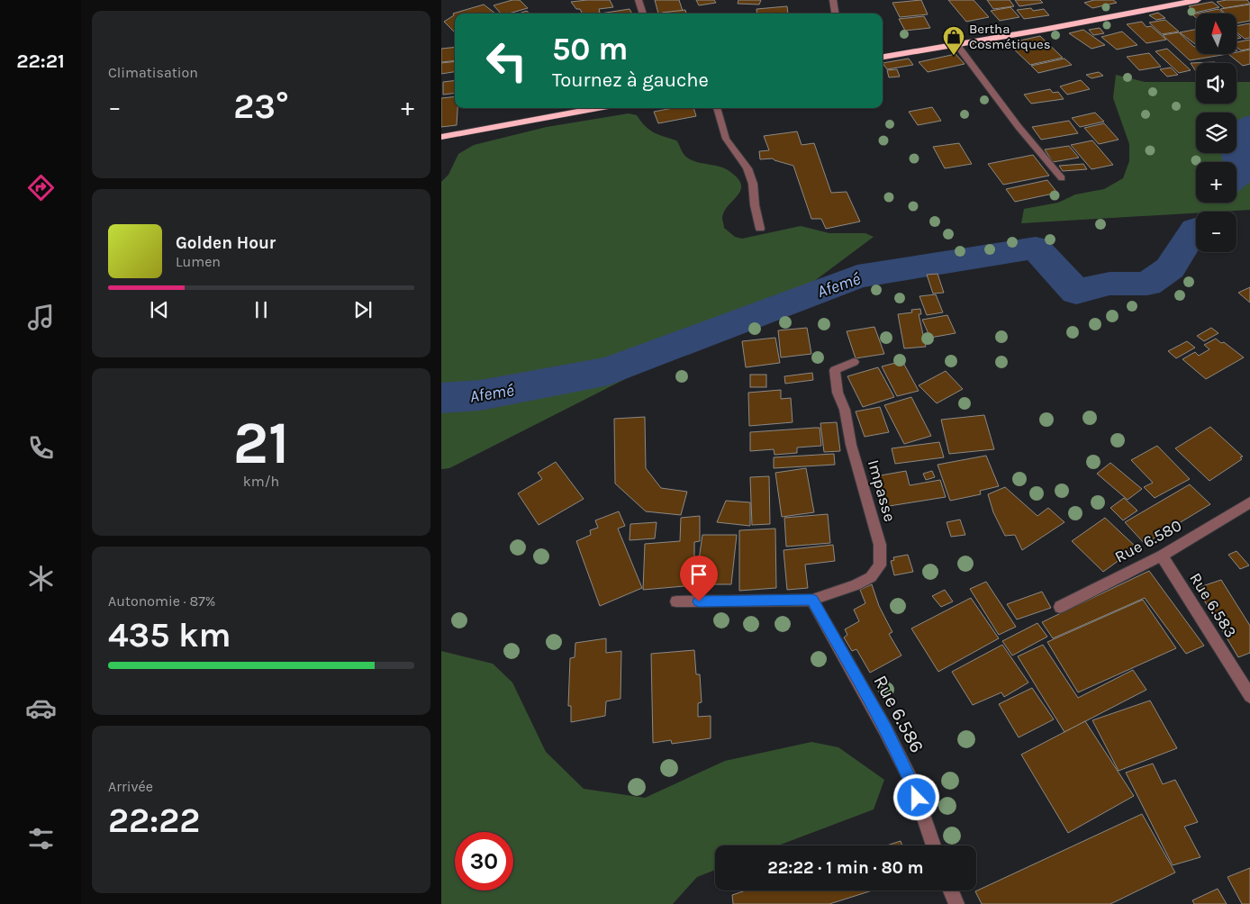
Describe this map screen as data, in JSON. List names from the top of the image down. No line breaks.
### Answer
{"streets":{"street":["Impasse","Rue 6.580","Rue 6.583","Rue 6.586"]},"crossings":[["Impasse","Rue 6.586"],["Rue 6.580","Rue 6.583"]],"water":["Afemé"],"places":{"shop":["Bertha Cosmétiques"]},"north":"top","page":{"tabs":"22:21","tile":["Climatisation",["21","km/h"],["Autonomie · 87%","435 km"],["Arrivée","22:22"]],"map_buttons":["+","−"],"turn":["50 m","Tournez à gauche"],"heat":["−","23°","+"],"song":["Golden Hour","Lumen"],"limit":"30","trip":"22:22 · 1 min · 80 m"}}
